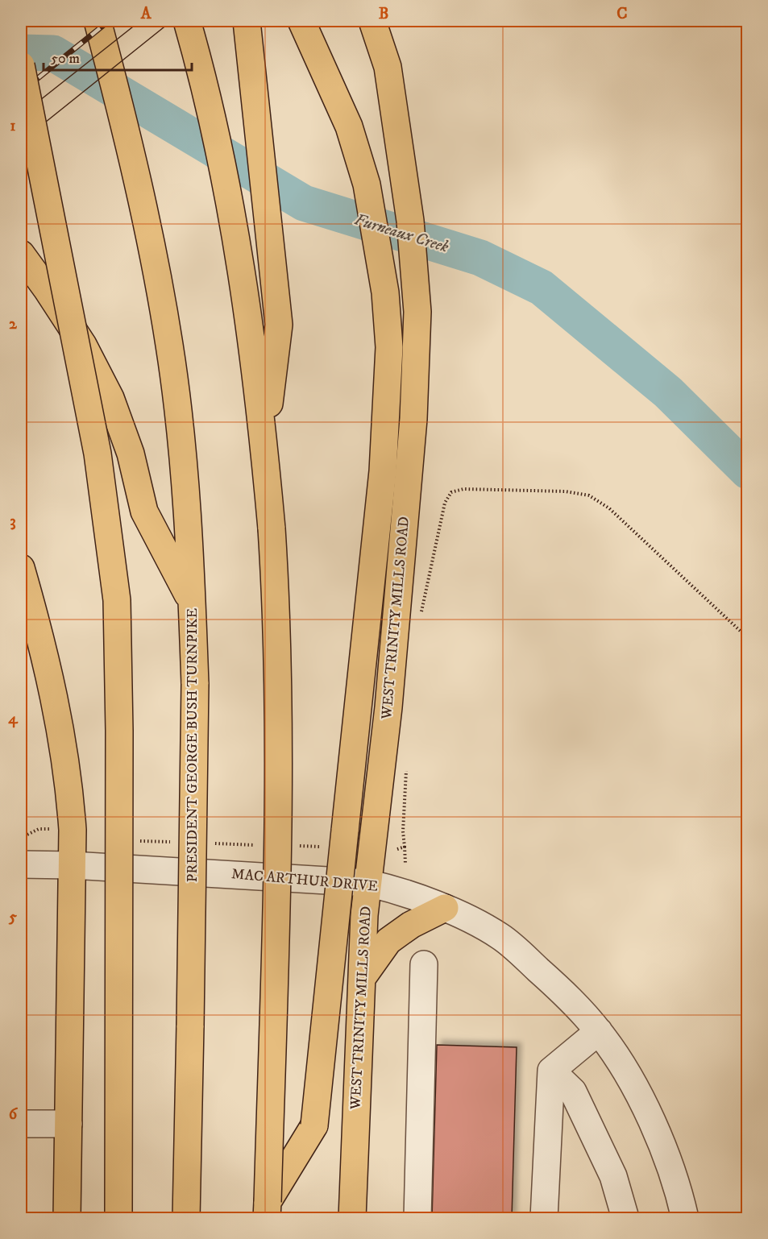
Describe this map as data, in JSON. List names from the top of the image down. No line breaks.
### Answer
{"streets":{"main road":["WEST TRINITY MILLS ROAD","PRESIDENT GEORGE BUSH TURNPIKE"],"street":["MAC ARTHUR DRIVE"]},"crossings":[["WEST TRINITY MILLS ROAD","MAC ARTHUR DRIVE"]],"water":["Furneaux Creek"],"scale_bar":"50 m","grid":{"columns":["A","B","C"],"rows":["1","2","3","4","5","6"]}}
